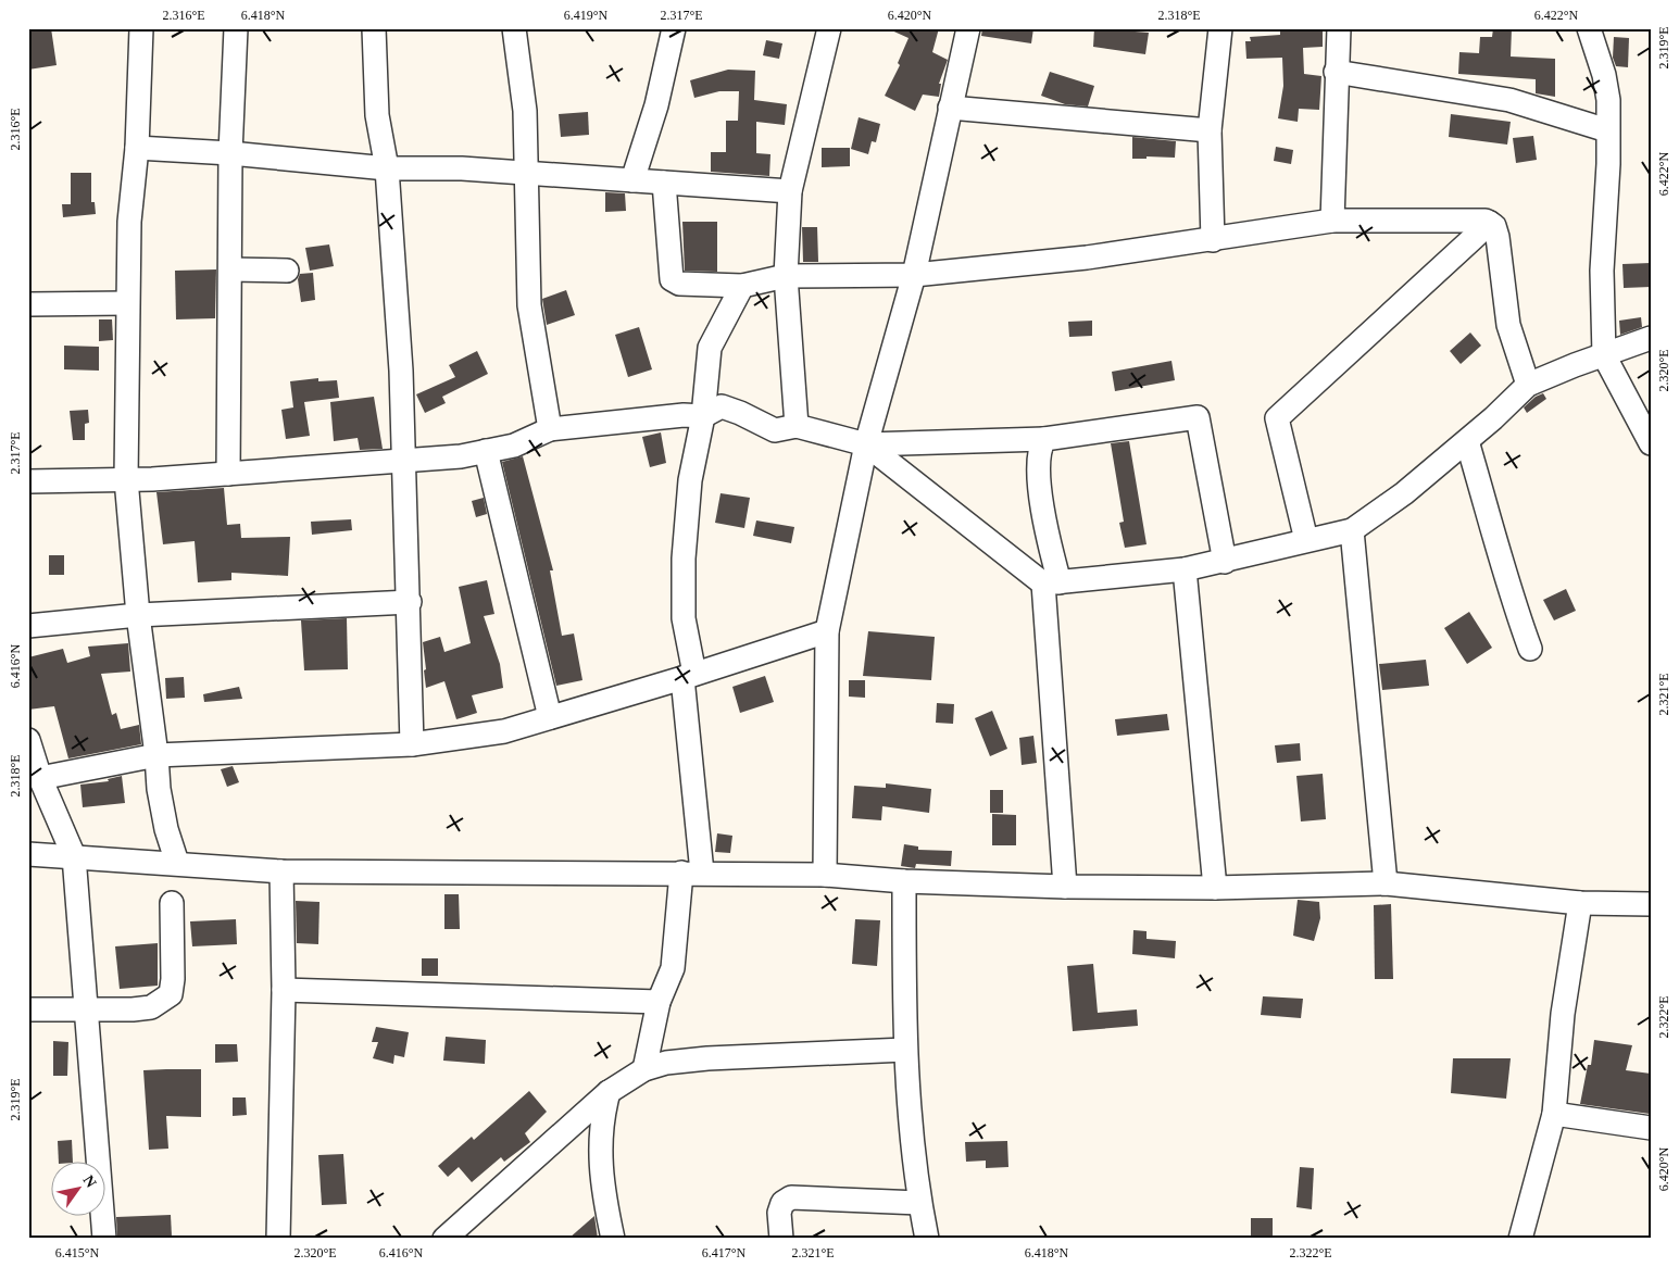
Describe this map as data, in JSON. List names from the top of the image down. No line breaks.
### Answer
{"north":"top right","coordinates":["2.316°E","6.418°N","6.419°N","2.317°E","6.420°N","2.318°E","6.422°N","2.319°E","2.320°E","6.416°N","2.321°E","2.322°E","6.415°N","6.417°N"]}
